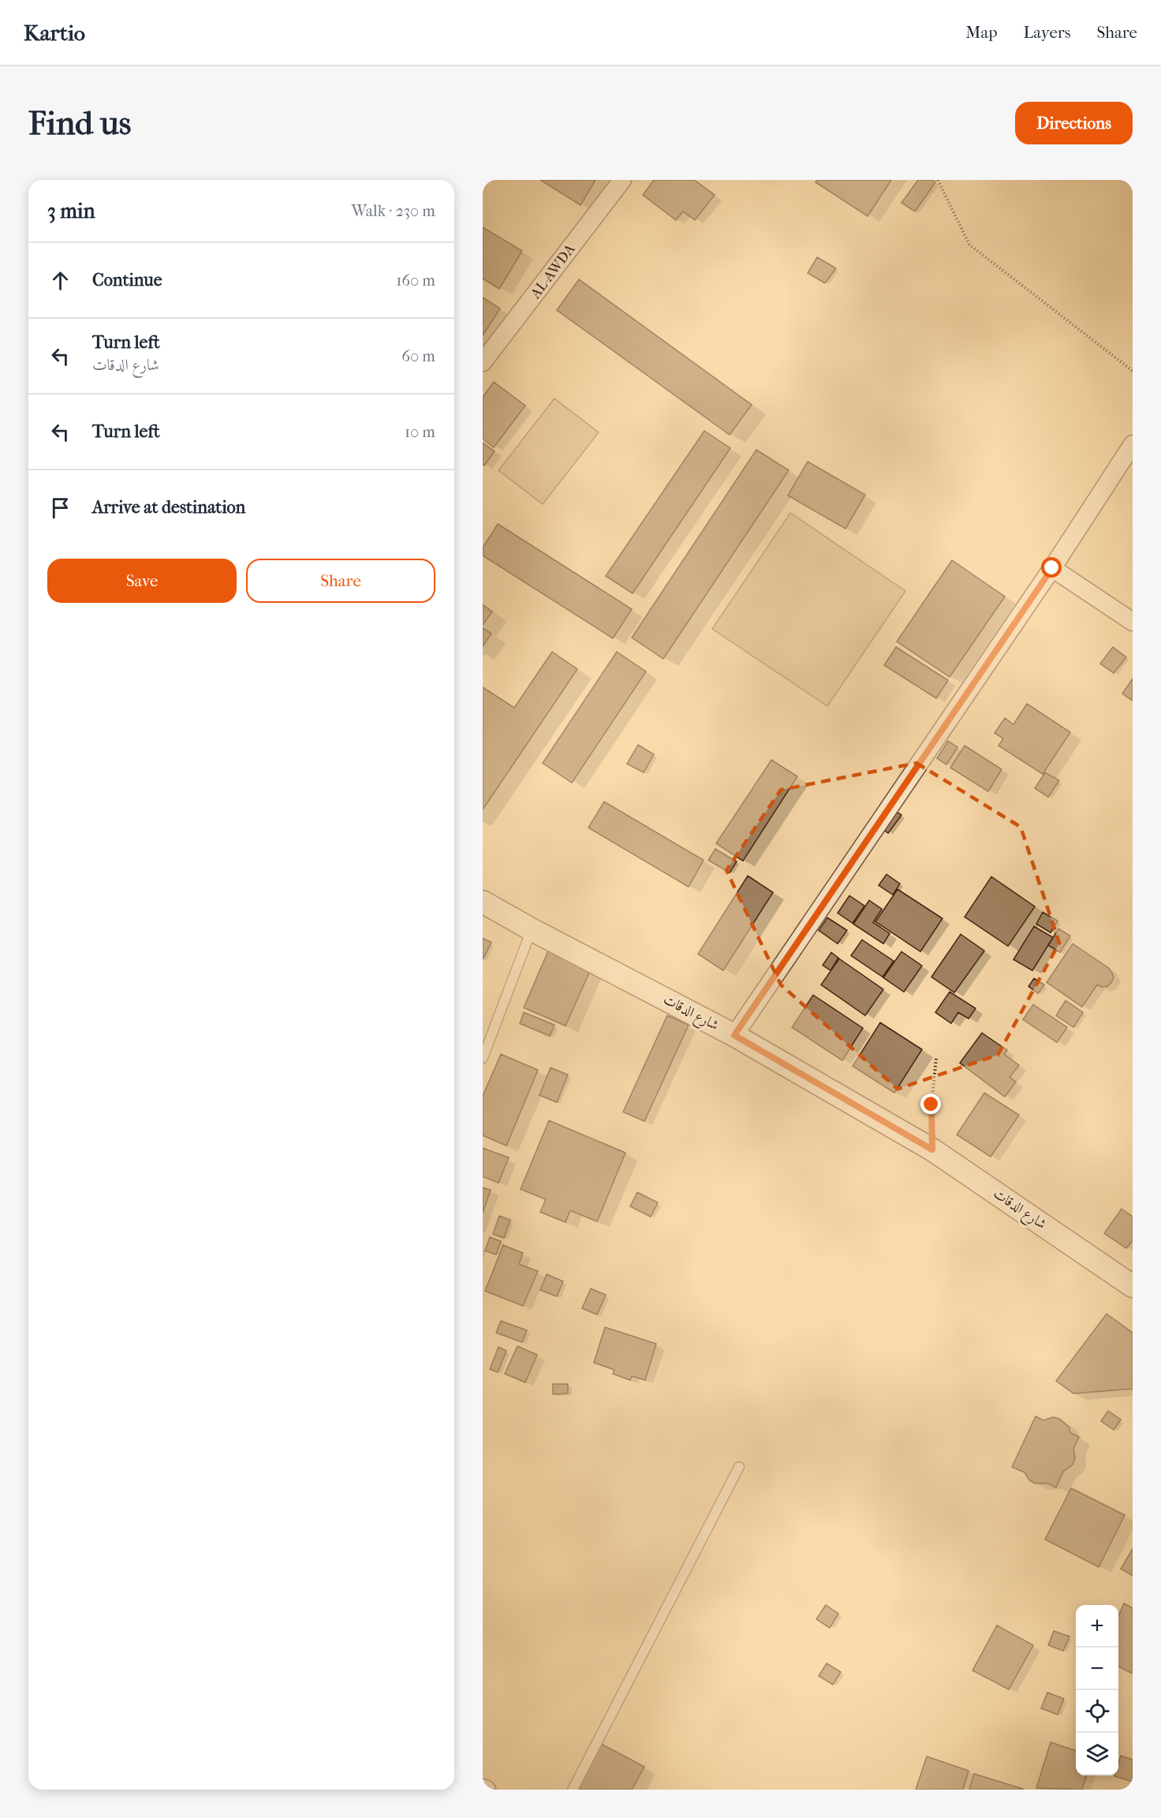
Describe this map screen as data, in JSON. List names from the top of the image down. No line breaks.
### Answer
{"streets":{"street":["AL-AWDA","شارع الدقات"]},"page":{"header":"Kartio","nav":["Map","Layers","Share"],"buttons":["Directions",["Save","Share"]],"title":"Find us","heading":["3 min","Walk · 230 m"],"list":[["Continue","160 m"],["Turn left","شارع الدقات","60 m"],["Turn left","10 m"],"Arrive at destination"],"map_buttons":["+","−"]}}
